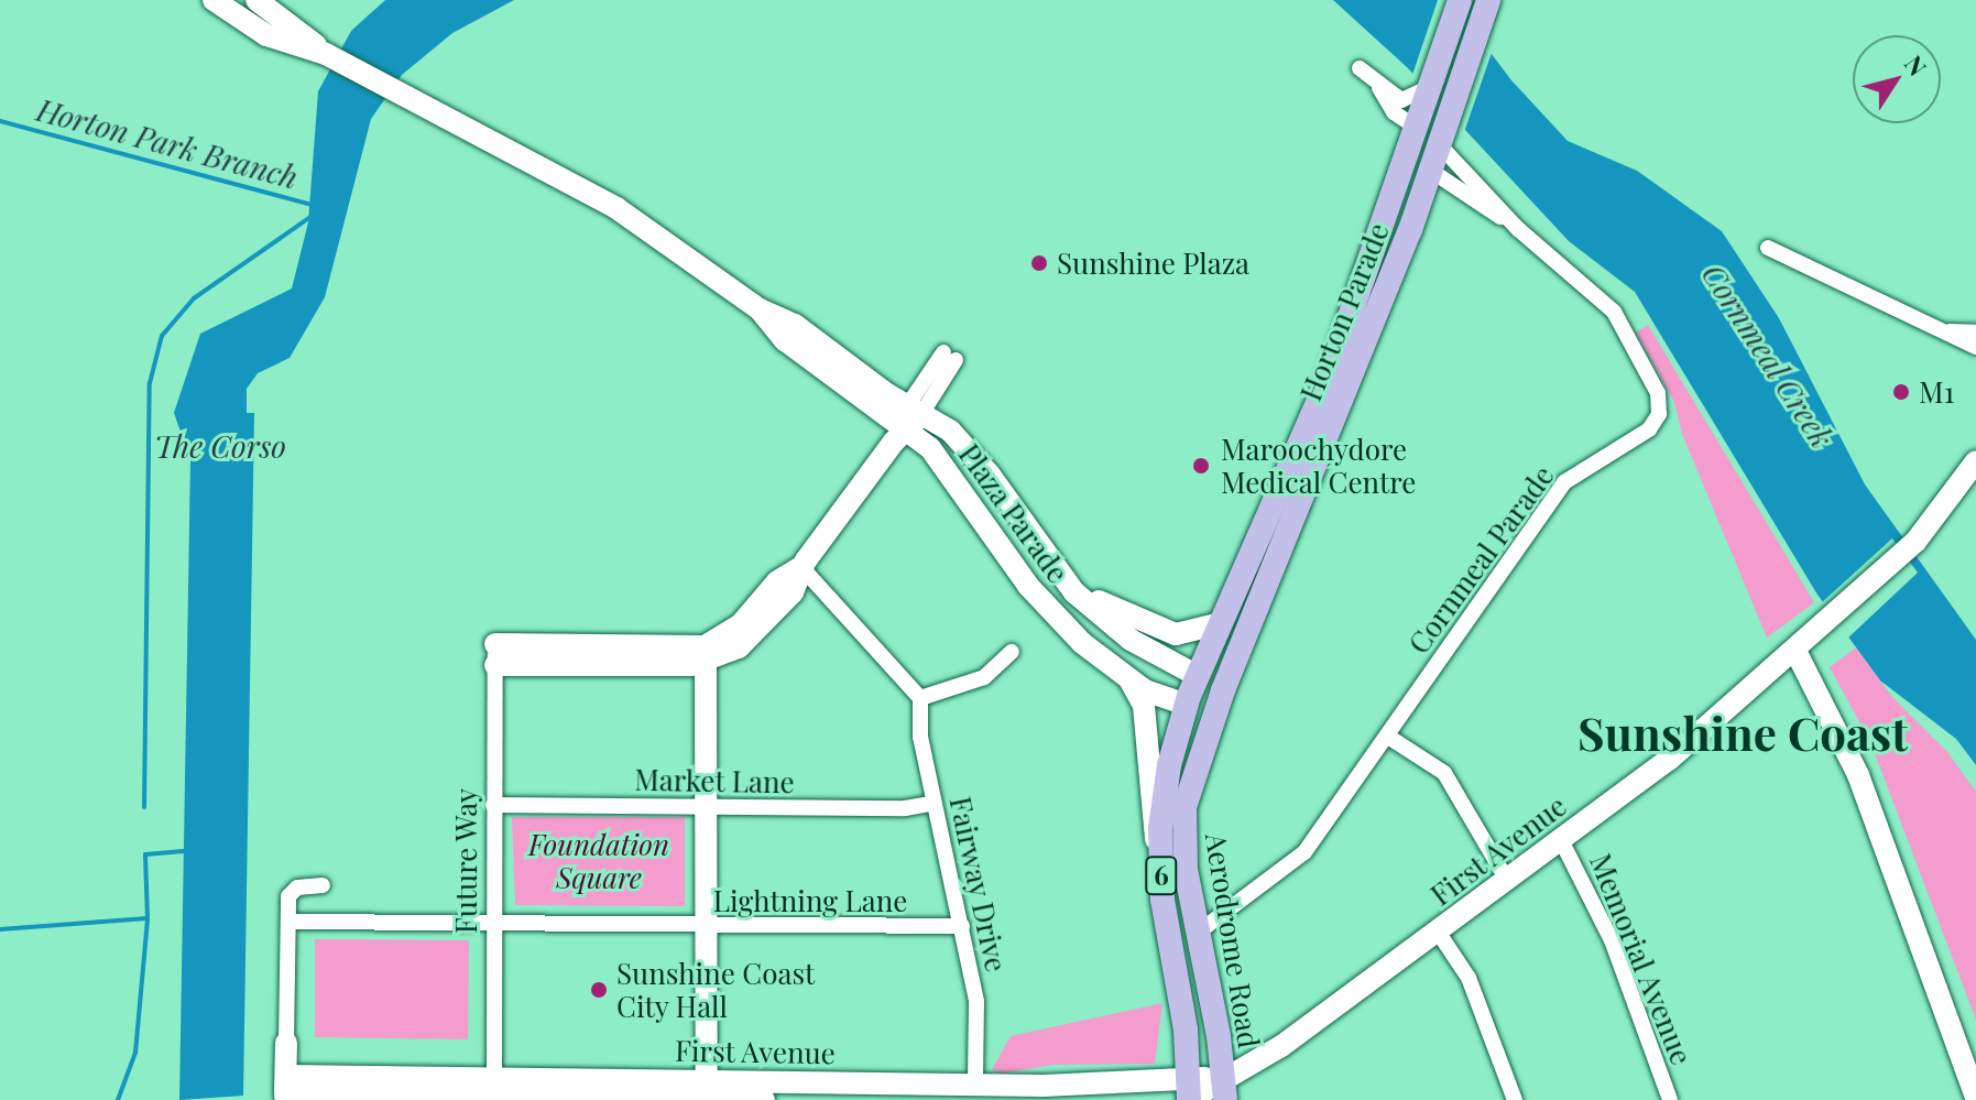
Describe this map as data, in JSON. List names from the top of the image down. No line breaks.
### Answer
{"streets":{"main road":["Horton Parade","Plaza Parade","First Avenue","6","Aerodrome Road"],"street":["Cornmeal Parade","Market Lane","Future Way","Fairway Drive","Lightning Lane","Memorial Avenue"]},"crossings":[["Horton Parade","Plaza Parade"],["Horton Parade","Cornmeal Parade"],["Horton Parade","Aerodrome Road"],["Plaza Parade","Aerodrome Road"],["Cornmeal Parade","Aerodrome Road"],["Market Lane","Future Way"],["Market Lane","Fairway Drive"],["First Avenue","Future Way"],["First Avenue","Fairway Drive"],["First Avenue","Aerodrome Road"],["First Avenue","Memorial Avenue"],["Future Way","Lightning Lane"],["Fairway Drive","Lightning Lane"]],"districts":["Sunshine Coast"],"water":["Horton Park Branch","Cornmeal Creek","The Corso"],"parks":["Foundation Square"],"places":["Sunshine Plaza","M1","Maroochydore Medical Centre","Sunshine Coast City Hall"],"north":"top right"}
